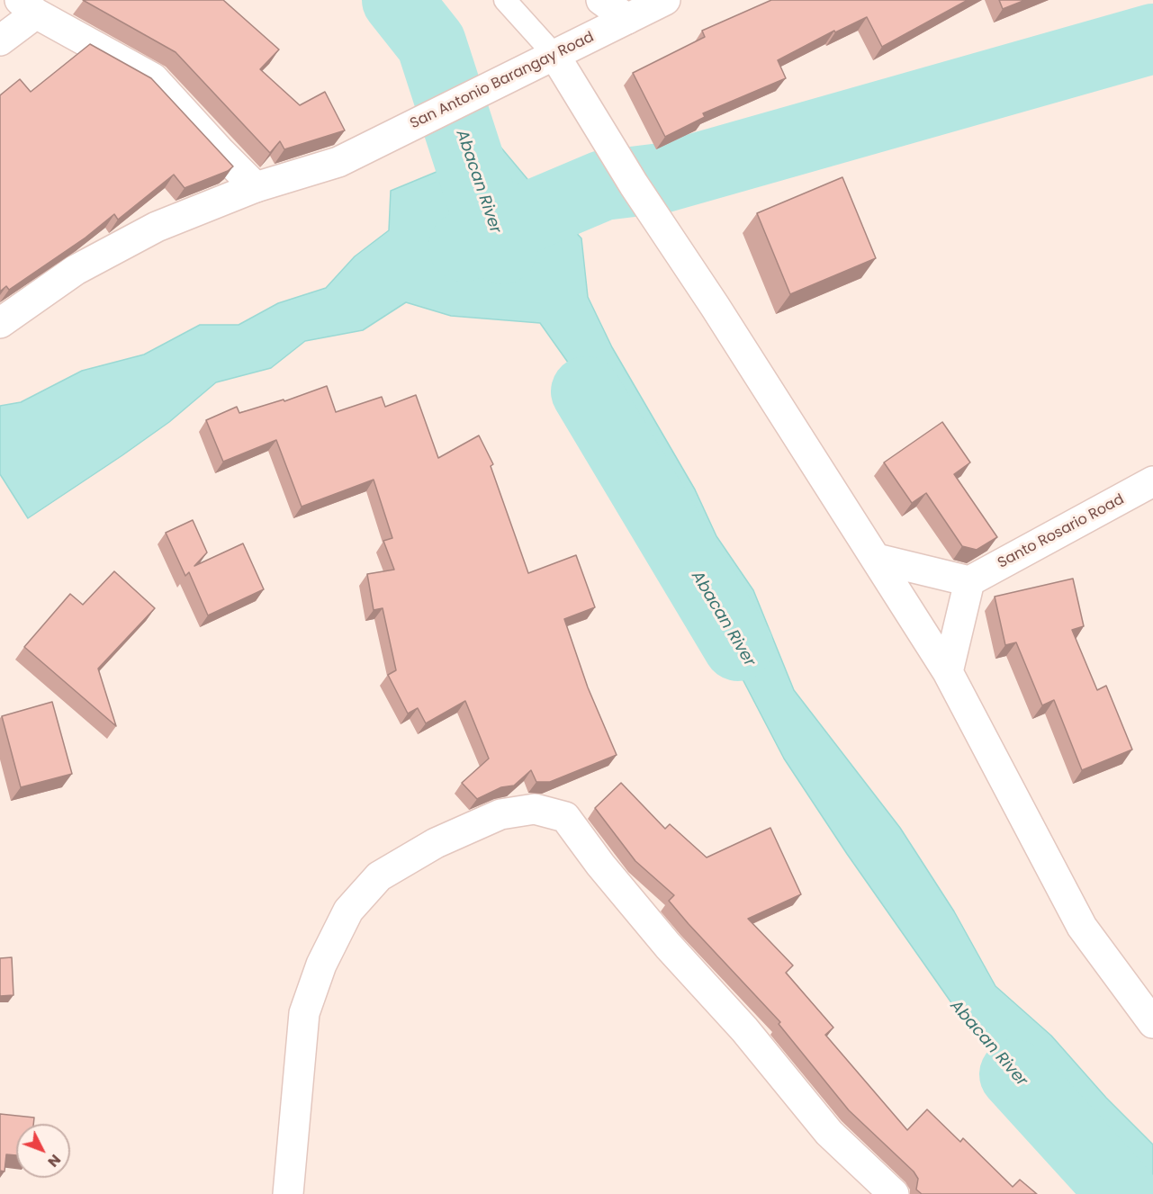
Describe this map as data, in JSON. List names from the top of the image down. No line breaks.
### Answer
{"streets":{"street":["San Antonio Barangay Road","Santo Rosario Road"]},"water":["Abacan River"],"north":"bottom right"}
